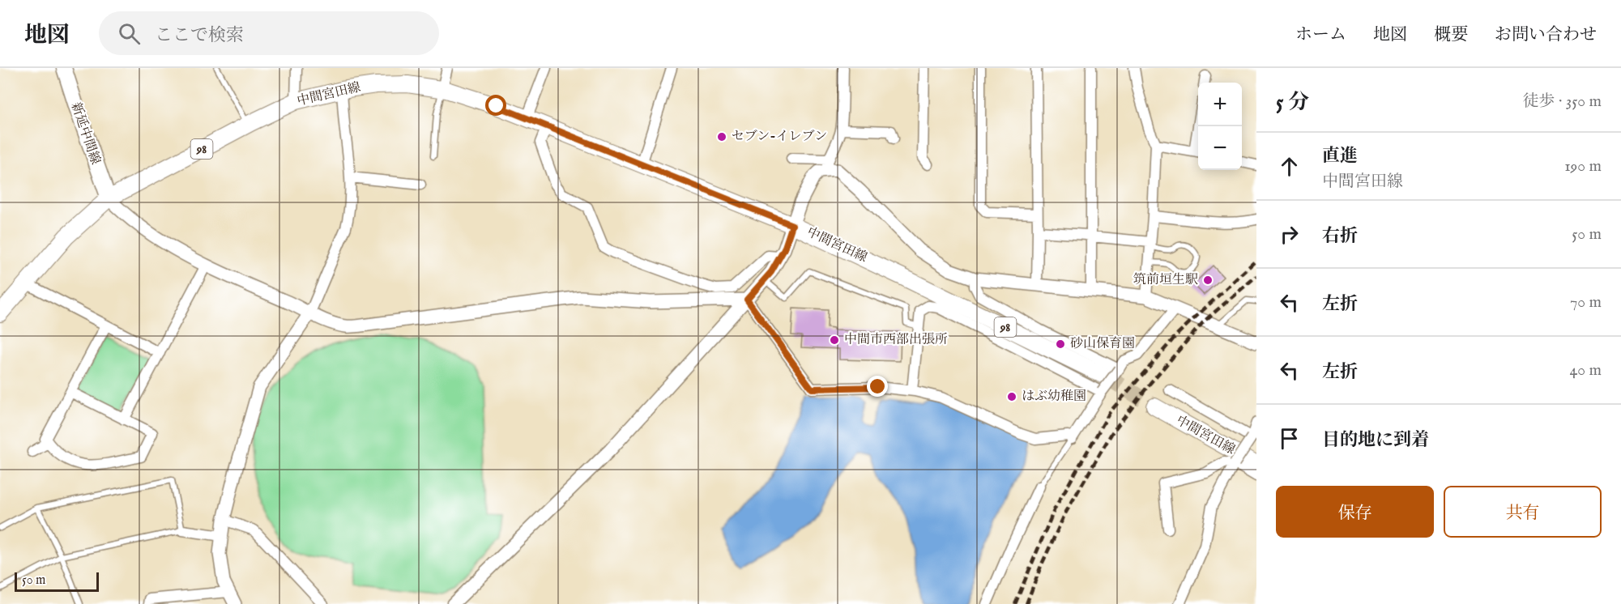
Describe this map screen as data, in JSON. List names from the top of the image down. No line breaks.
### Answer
{"streets":{"main road":["中間宮田線","新延中間線","98"]},"crossings":[["中間宮田線","新延中間線"]],"places":["セブン-イレブン","筑前垣生駅","中間市西部出張所","砂山保育園","はぶ幼稚園"],"scale_bar":"50 m","page":{"header":"地図","search":"ここで検索","nav":["ホーム","地図","概要","お問い合わせ"],"heading":["5 分","徒歩 · 350 m"],"map_buttons":["+","−"],"list":[["直進","中間宮田線","190 m"],["右折","50 m"],["左折","70 m"],["左折","40 m"],"目的地に到着"],"buttons":["保存","共有"],"scale":"50 m"}}
